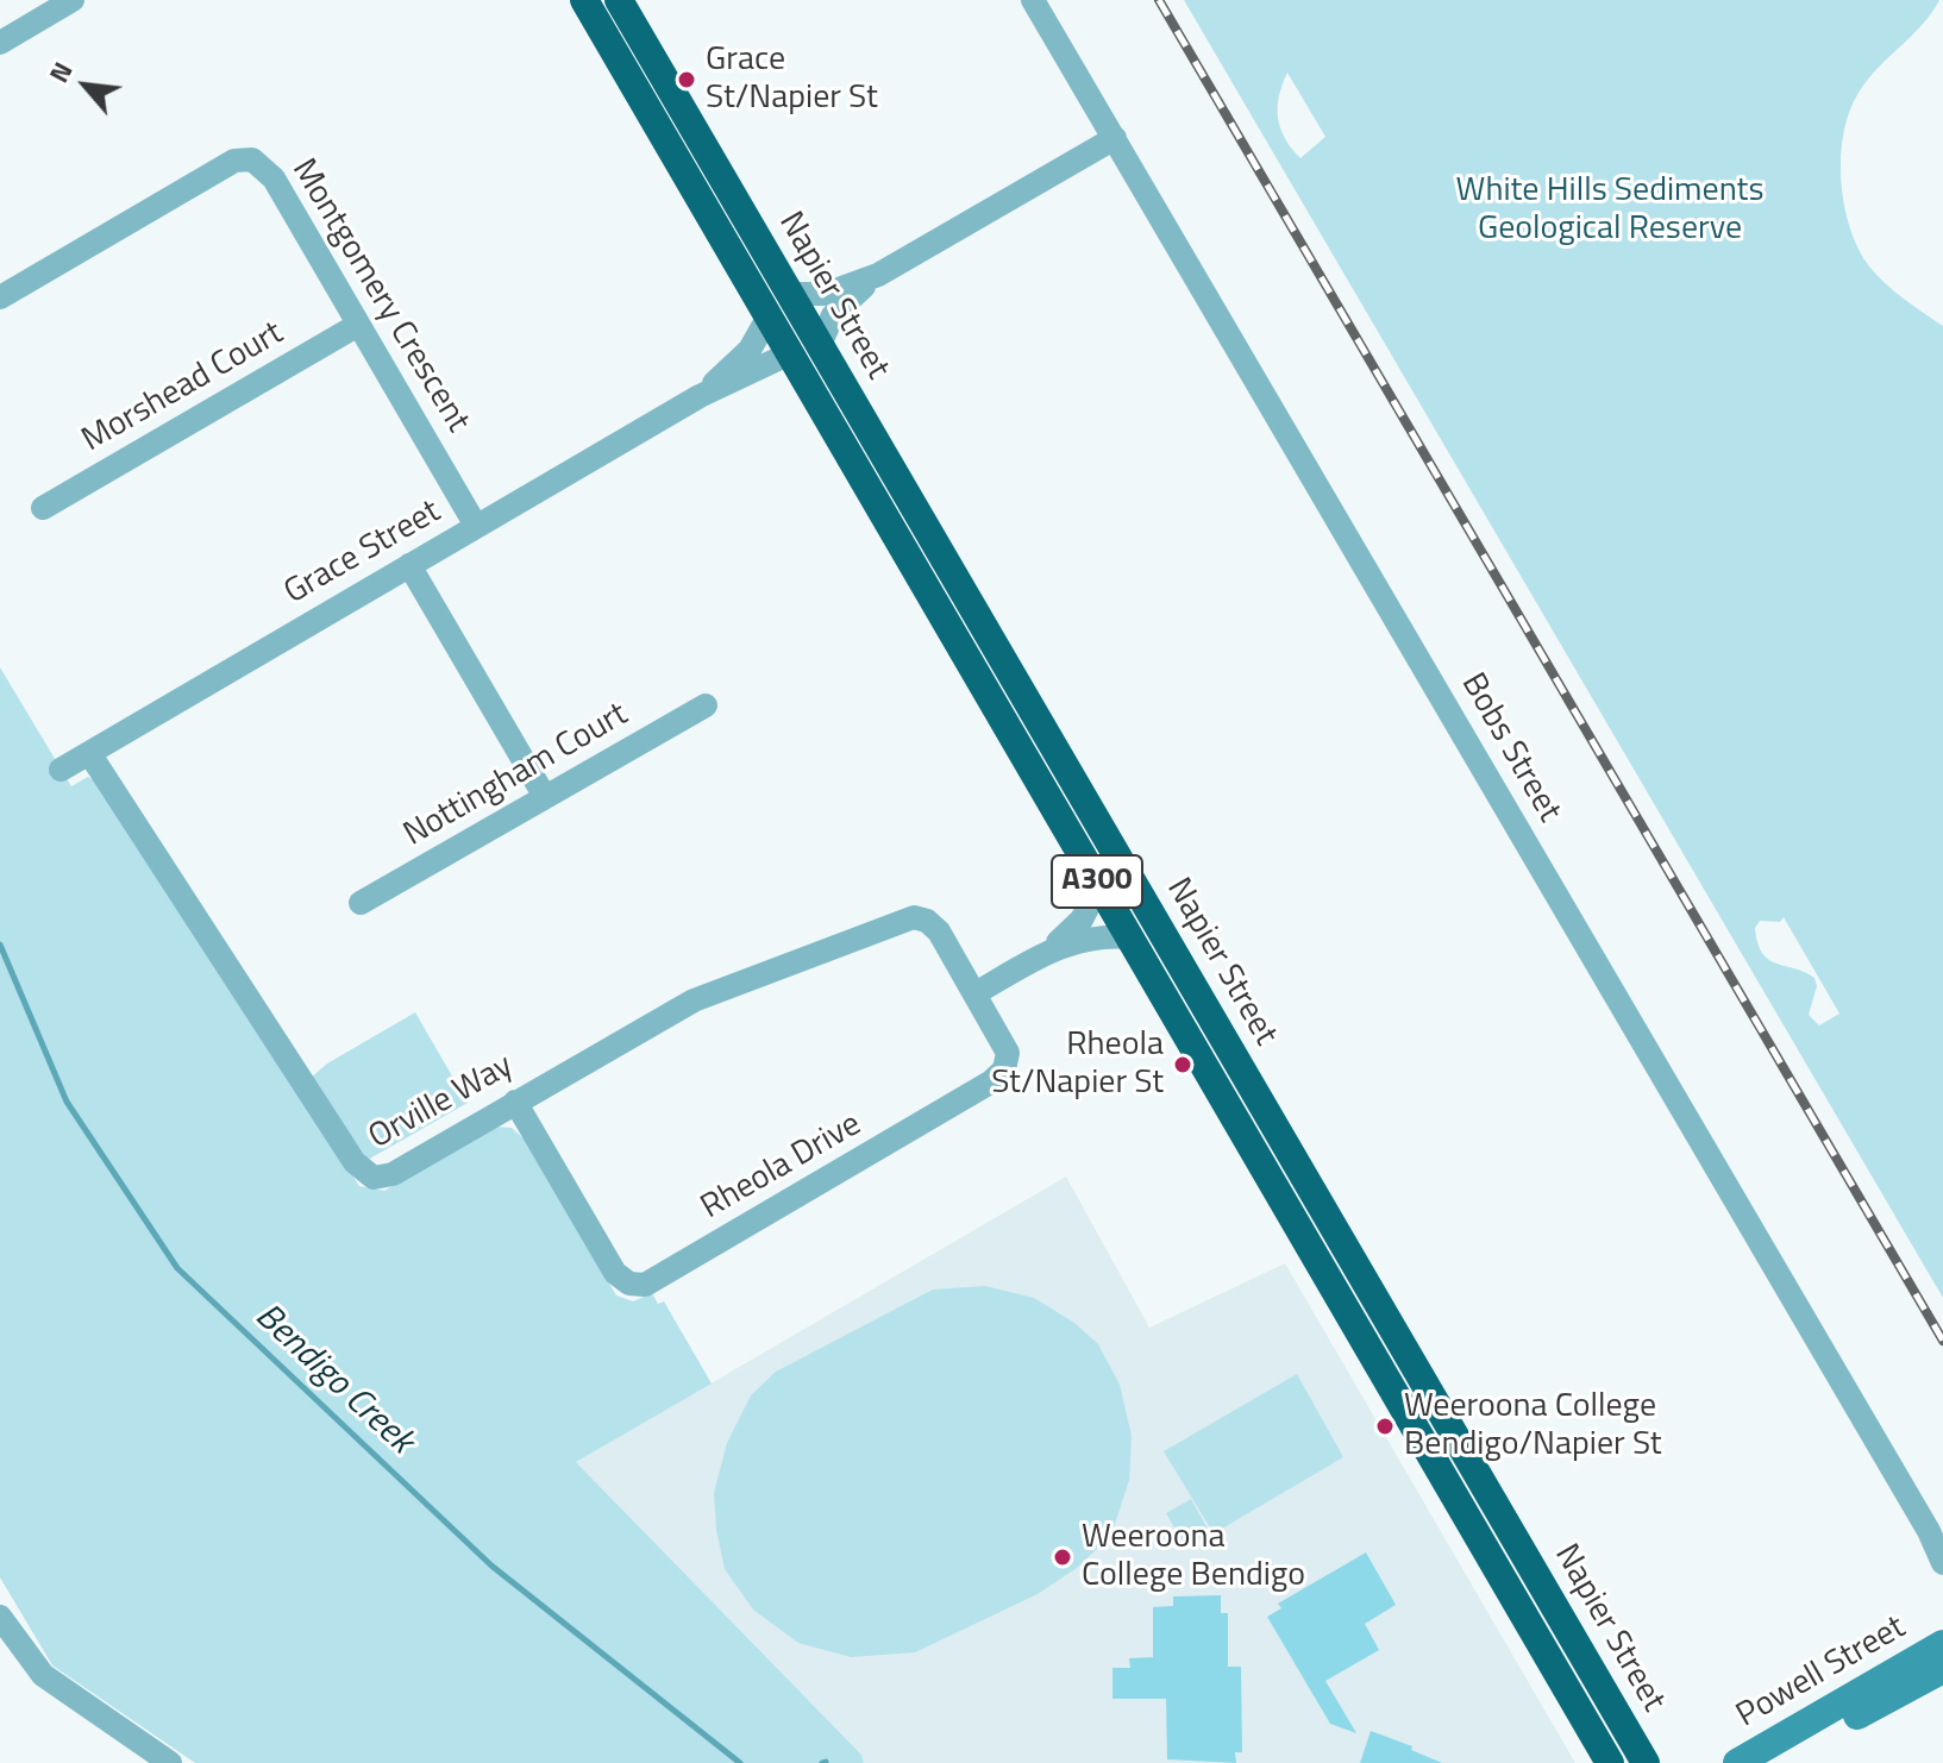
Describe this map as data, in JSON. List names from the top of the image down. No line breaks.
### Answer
{"streets":{"highway":["Napier Street","A300"],"street":["Montgomery Crescent","Morshead Court","Grace Street","Bobs Street","Nottingham Court","Orville Way","Rheola Drive","Powell Street"]},"crossings":[["Montgomery Crescent","Morshead Court"],["Montgomery Crescent","Grace Street"],["Napier Street","Grace Street"],["Grace Street","Orville Way"],["Orville Way","Rheola Drive"]],"water":["Bendigo Creek"],"parks":["White Hills Sediments Geological Reserve"],"places":["Grace St/Napier St","Rheola St/Napier St","Weeroona College Bendigo/Napier St","Weeroona College Bendigo"],"north":"top left"}
